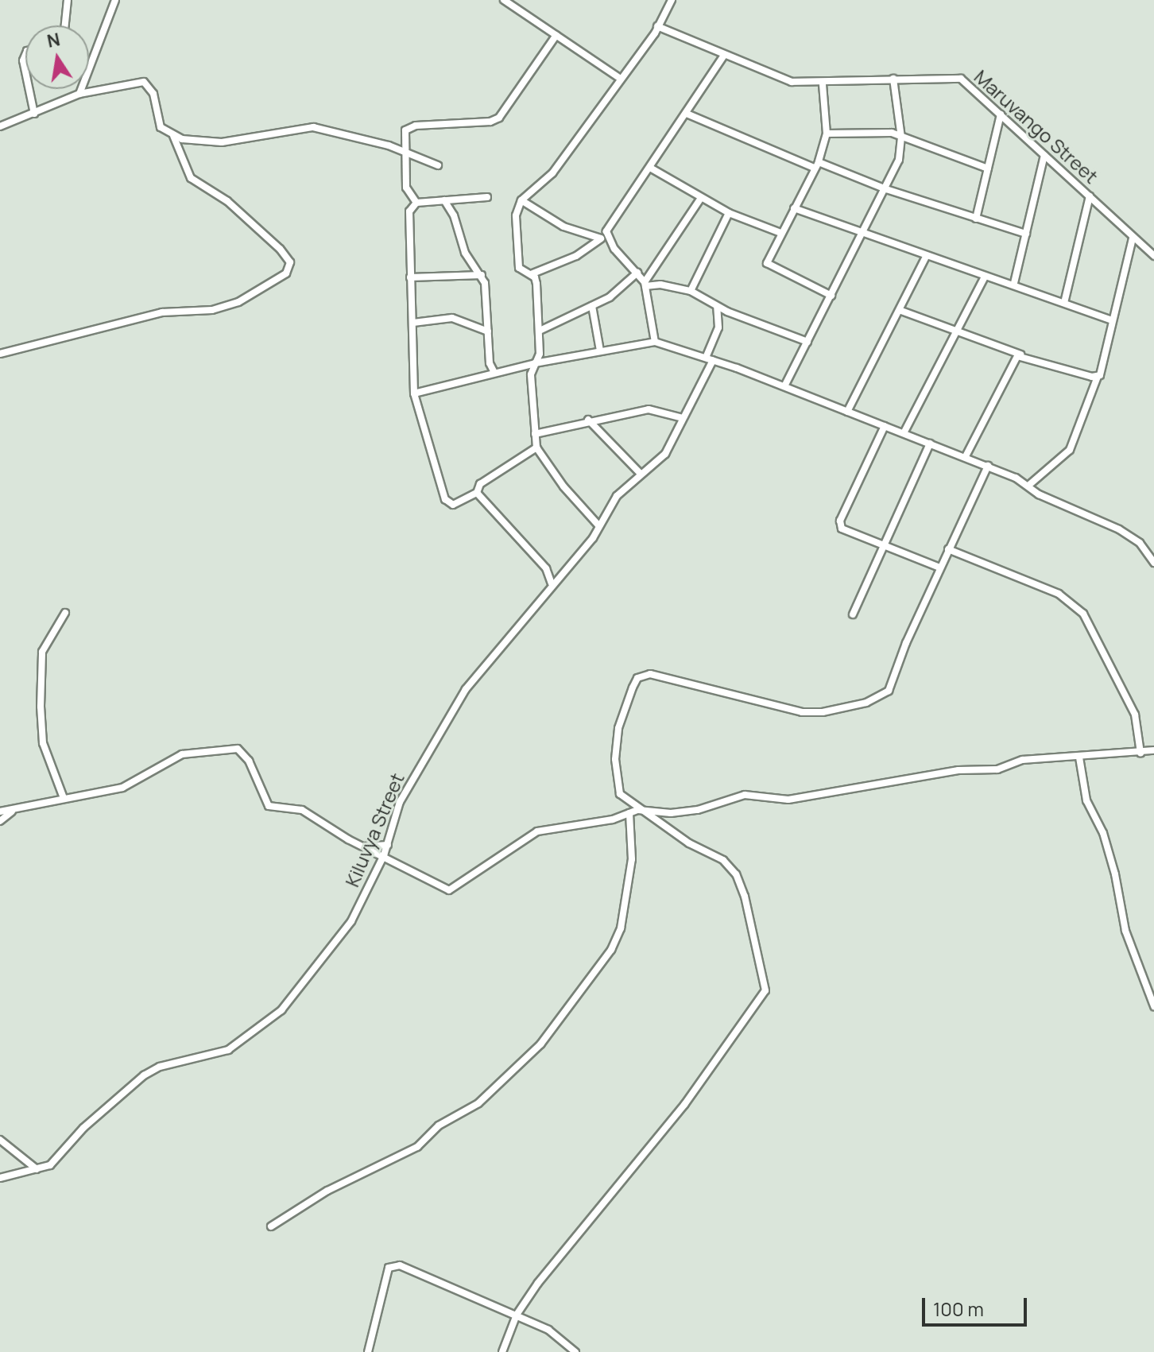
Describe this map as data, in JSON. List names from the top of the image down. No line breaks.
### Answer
{"streets":{"street":["Maruvango Street","Kiluvya Street"]},"scale_bar":"100 m","north":"top"}
